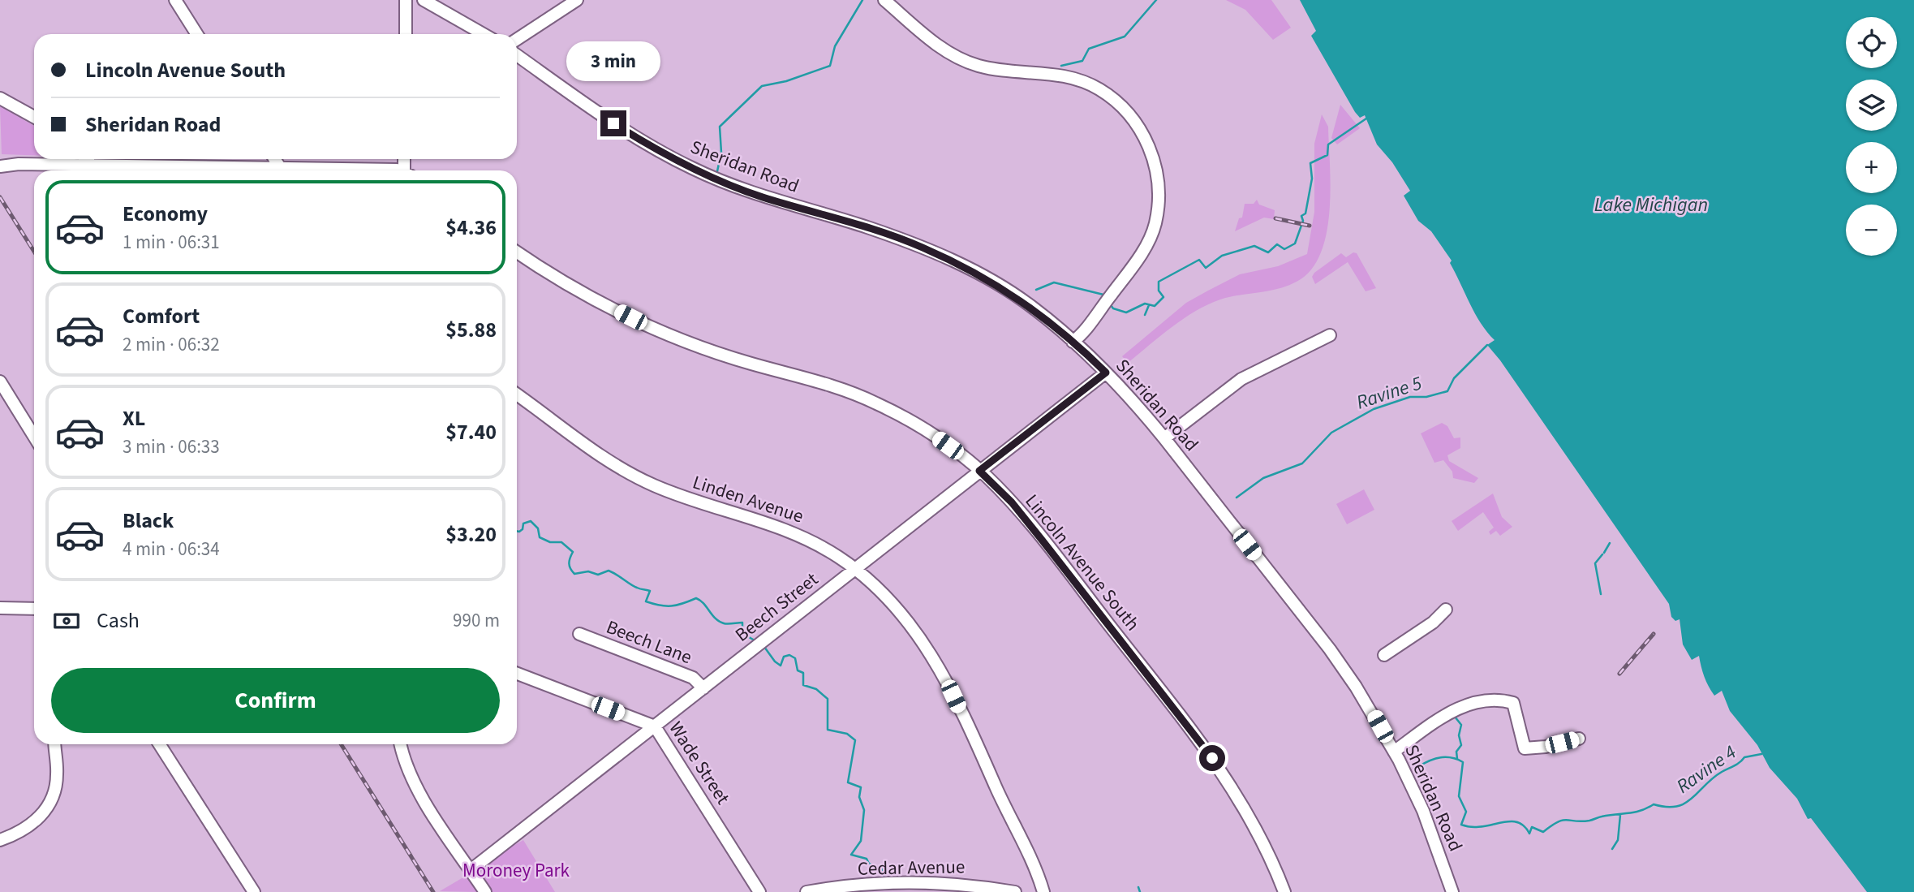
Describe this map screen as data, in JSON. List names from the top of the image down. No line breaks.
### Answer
{"streets":{"street":["Sheridan Road","Linden Avenue","Lincoln Avenue South","Beech Street","Beech Lane","Wade Street","Cedar Avenue"]},"crossings":[["Sheridan Road","Beech Street"],["Linden Avenue","Beech Street"],["Lincoln Avenue South","Beech Street"],["Beech Street","Beech Lane"],["Beech Street","Wade Street"]],"water":["Lake Michigan","Ravine 5","Ravine 4"],"parks":["Moroney Park"],"page":{"map_buttons":["+","−"],"banner":["Lincoln Avenue South","Sheridan Road"],"bubble":"3 min","list":[{"name":"Economy","note":"1 min · 06:31","value":"$4.36"},{"name":"Comfort","note":"2 min · 06:32","value":"$5.88"},{"name":"XL","note":"3 min · 06:33","value":"$7.40"},{"name":"Black","note":"4 min · 06:34","value":"$3.20"}],"pay":["Cash","990 m"],"buttons":"Confirm"}}
